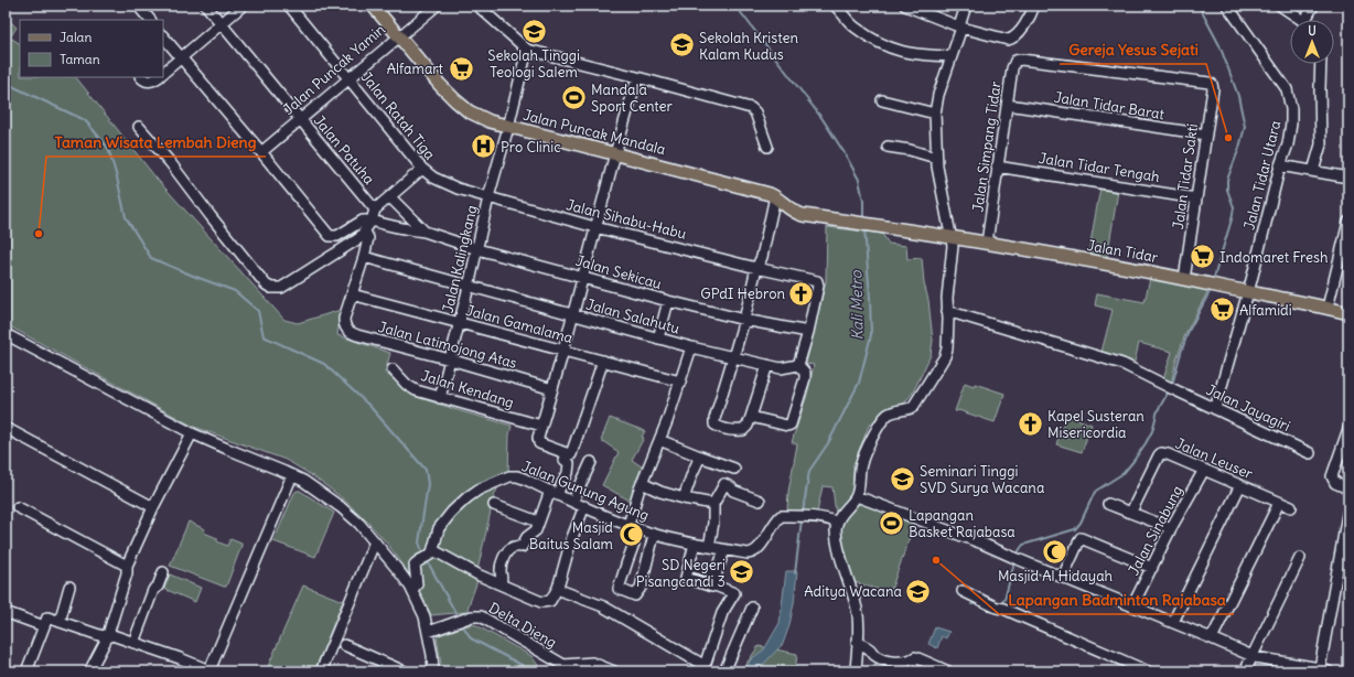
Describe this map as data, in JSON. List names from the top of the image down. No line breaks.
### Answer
{"streets":{"main road":["Jalan Puncak Yamin","Jalan Puncak Mandala","Jalan Tidar"],"street":["Jalan Tidar Barat","Jalan Ratah Tiga","Jalan Simpang Tidar","Jalan Patuha","Jalan Tidar Tengah","Jalan Tidar Utara","Jalan Tidar Sakti","Jalan Sihabu-Habu","Jalan Kalingkang","Jalan Sekicau","Jalan Salahutu","Jalan Gamalama","Jalan Latimojong Atas","Jalan Kendang","Jalan Jayagiri","Jalan Leuser","Jalan Gunung Agung","Jalan Sinabung","Delta Dieng"]},"crossings":[["Jalan Puncak Yamin","Jalan Ratah Tiga"],["Jalan Puncak Yamin","Jalan Puncak Mandala"],["Jalan Puncak Yamin","Jalan Patuha"],["Jalan Tidar Barat","Jalan Simpang Tidar"],["Jalan Tidar Barat","Jalan Tidar Sakti"],["Jalan Ratah Tiga","Jalan Sihabu-Habu"],["Jalan Ratah Tiga","Jalan Kalingkang"],["Jalan Puncak Mandala","Jalan Tidar"],["Jalan Puncak Mandala","Jalan Kalingkang"],["Jalan Simpang Tidar","Jalan Tidar Tengah"],["Jalan Simpang Tidar","Jalan Tidar Sakti"],["Jalan Simpang Tidar","Jalan Tidar"],["Jalan Tidar Tengah","Jalan Tidar Sakti"],["Jalan Tidar Utara","Jalan Tidar"],["Jalan Tidar Utara","Jalan Jayagiri"],["Jalan Tidar Sakti","Jalan Tidar"],["Jalan Sihabu-Habu","Jalan Kalingkang"],["Jalan Sihabu-Habu","Jalan Sekicau"],["Jalan Kalingkang","Jalan Sekicau"],["Jalan Kalingkang","Jalan Salahutu"],["Jalan Kalingkang","Jalan Gamalama"],["Jalan Kalingkang","Jalan Latimojong Atas"],["Jalan Kalingkang","Jalan Kendang"],["Jalan Gamalama","Jalan Latimojong Atas"],["Jalan Leuser","Jalan Sinabung"]],"water":["Kali Metro"],"places":{"school or university":["Sekolah Tinggi Teologi Salem","Sekolah Kristen Kalam Kudus","Seminari Tinggi SVD Surya Wacana","SD Negeri Pisangcandi 3","Aditya Wacana"],"supermarket":["Alfamart","Indomaret Fresh","Alfamidi"],"sports":["Mandala Sport Center","Lapangan Basket Rajabasa"],"other":["Gereja Yesus Sejati","Taman Wisata Lembah Dieng","Lapangan Badminton Rajabasa"],"hospital":["Pro Clinic"],"church":["GPdI Hebron","Kapel Susteran Misericordia"],"mosque":["Masjid Baitus Salam","Masjid Al Hidayah"]},"legend":["Jalan","Taman"],"north":"top"}
